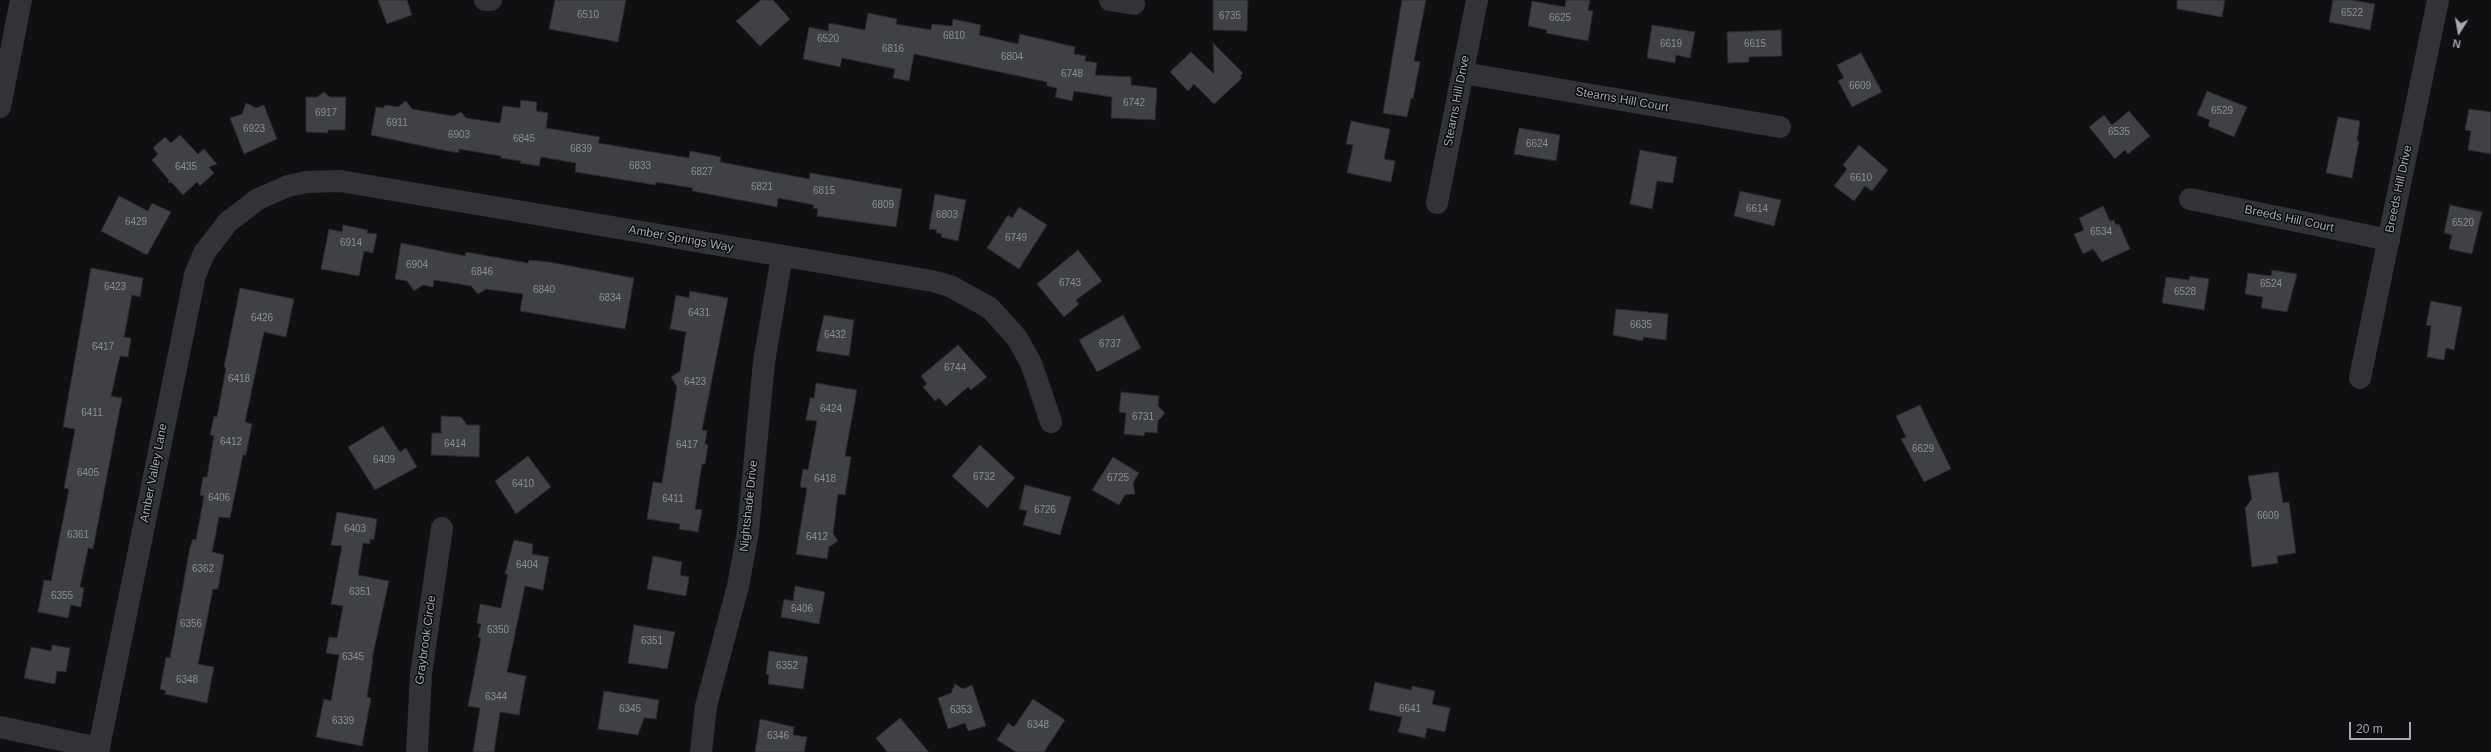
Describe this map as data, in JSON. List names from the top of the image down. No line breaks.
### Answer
{"streets":{"street":["Stearns Hill Court","Stearns Hill Drive","Breeds Hill Drive","Breeds Hill Court","Amber Springs Way","Amber Valley Lane","Nightshade Drive","Graybrook Circle"]},"crossings":[["Stearns Hill Court","Stearns Hill Drive"],["Breeds Hill Drive","Breeds Hill Court"],["Amber Springs Way","Amber Valley Lane"],["Amber Springs Way","Nightshade Drive"]],"house_numbers":["6522","6510","6735","6625","6810","6520","6619","6615","6816","6804","6748","6609","6742","6529","6917","6911","6923","6535","6903","6845","6624","6839","6833","6435","6827","6610","6821","6815","6809","6614","6803","6429","6520","6534","6749","6914","6904","6846","6743","6524","6423","6840","6528","6834","6431","6426","6635","6432","6737","6417","6744","6418","6423","6424","6411","6731","6412","6414","6417","6629","6409","6405","6732","6725","6418","6410","6406","6411","6726","6609","6403","6361","6412","6404","6362","6351","6355","6406","6356","6350","6351","6345","6352","6348","6344","6345","6641","6353","6339","6348","6346"],"scale_bar":"20 m","north":"bottom"}
